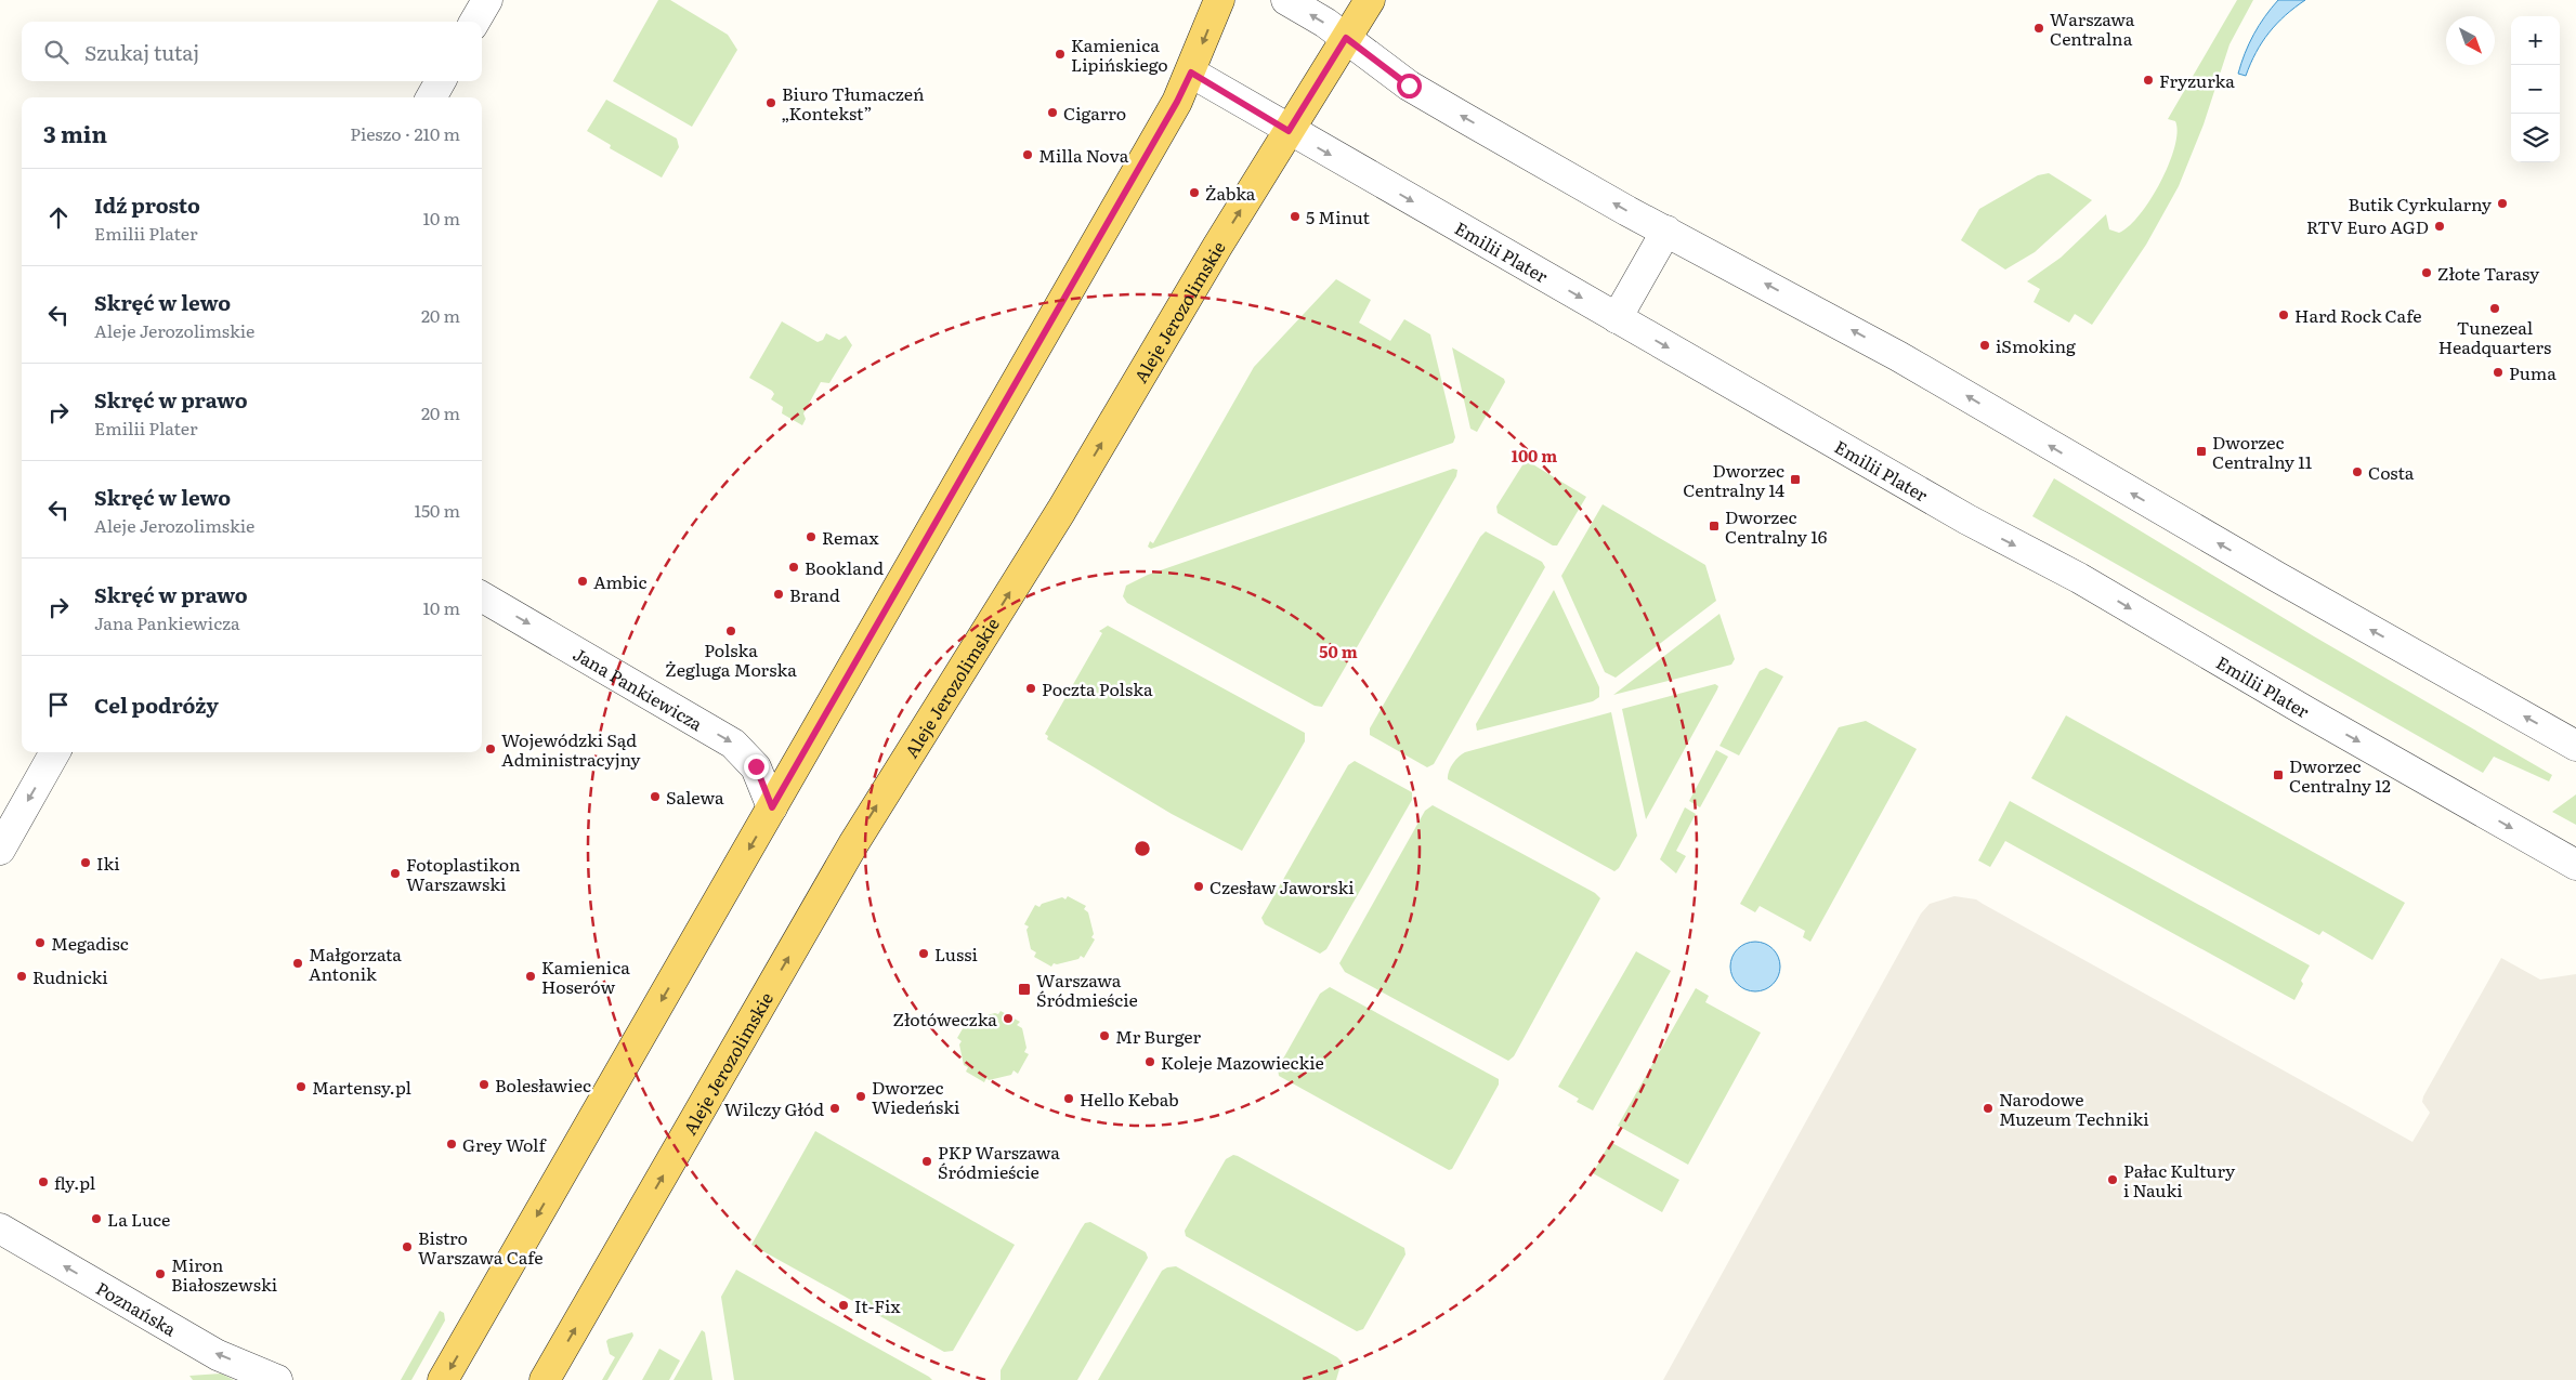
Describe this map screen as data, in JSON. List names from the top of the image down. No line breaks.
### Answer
{"streets":{"main road":["Aleje Jerozolimskie"],"street":["Emilii Plater","Jana Pankiewicza","Poznańska"]},"crossings":[["Emilii Plater","Aleje Jerozolimskie"]],"one_way":["Jana Pankiewicza","Poznańska"],"places":{"other":["Warszawa Centralna","Kamienica Lipińskiego","Fryzurka","Biuro Tłumaczeń „Kontekst”","Cigarro","Milla Nova","Żabka","Butik Cyrkularny","5 Minut","RTV Euro AGD","Złote Tarasy","Tunezeal Headquarters","Hard Rock Cafe","iSmoking","Puma","Costa","Remax","Bookland","Ambic","Brand","Polska Żegluga Morska","Poczta Polska","Wojewódzki Sąd Administracyjny","Salewa","Iki","Fotoplastikon Warszawski","Czesław Jaworski","Megadisc","Lussi","Małgorzata Antonik","Rudnicki","Kamienica Hoserów","Złotóweczka","Mr Burger","Koleje Mazowieckie","Bolesławiec","Martensy.pl","Dworzec Wiedeński","Hello Kebab","Wilczy Głód","Narodowe Muzeum Techniki","Grey Wolf","PKP Warszawa Śródmieście","Pałac Kultury i Nauki","fly.pl","La Luce","Bistro Warszawa Cafe","Miron Białoszewski","It-Fix"],"transit":["Dworzec Centralny 11","Dworzec Centralny 14","Dworzec Centralny 16","Dworzec Centralny 12","Warszawa Śródmieście"]},"north":"bottom right","page":{"map_buttons":["+","−"],"search":"Szukaj tutaj","heading":["3 min","Pieszo · 210 m"],"list":[["Idź prosto","Emilii Plater","10 m"],["Skręć w lewo","Aleje Jerozolimskie","20 m"],["Skręć w prawo","Emilii Plater","20 m"],["Skręć w lewo","Aleje Jerozolimskie","150 m"],["Skręć w prawo","Jana Pankiewicza","10 m"],"Cel podróży"]},"rings":["100 m","50 m"]}
